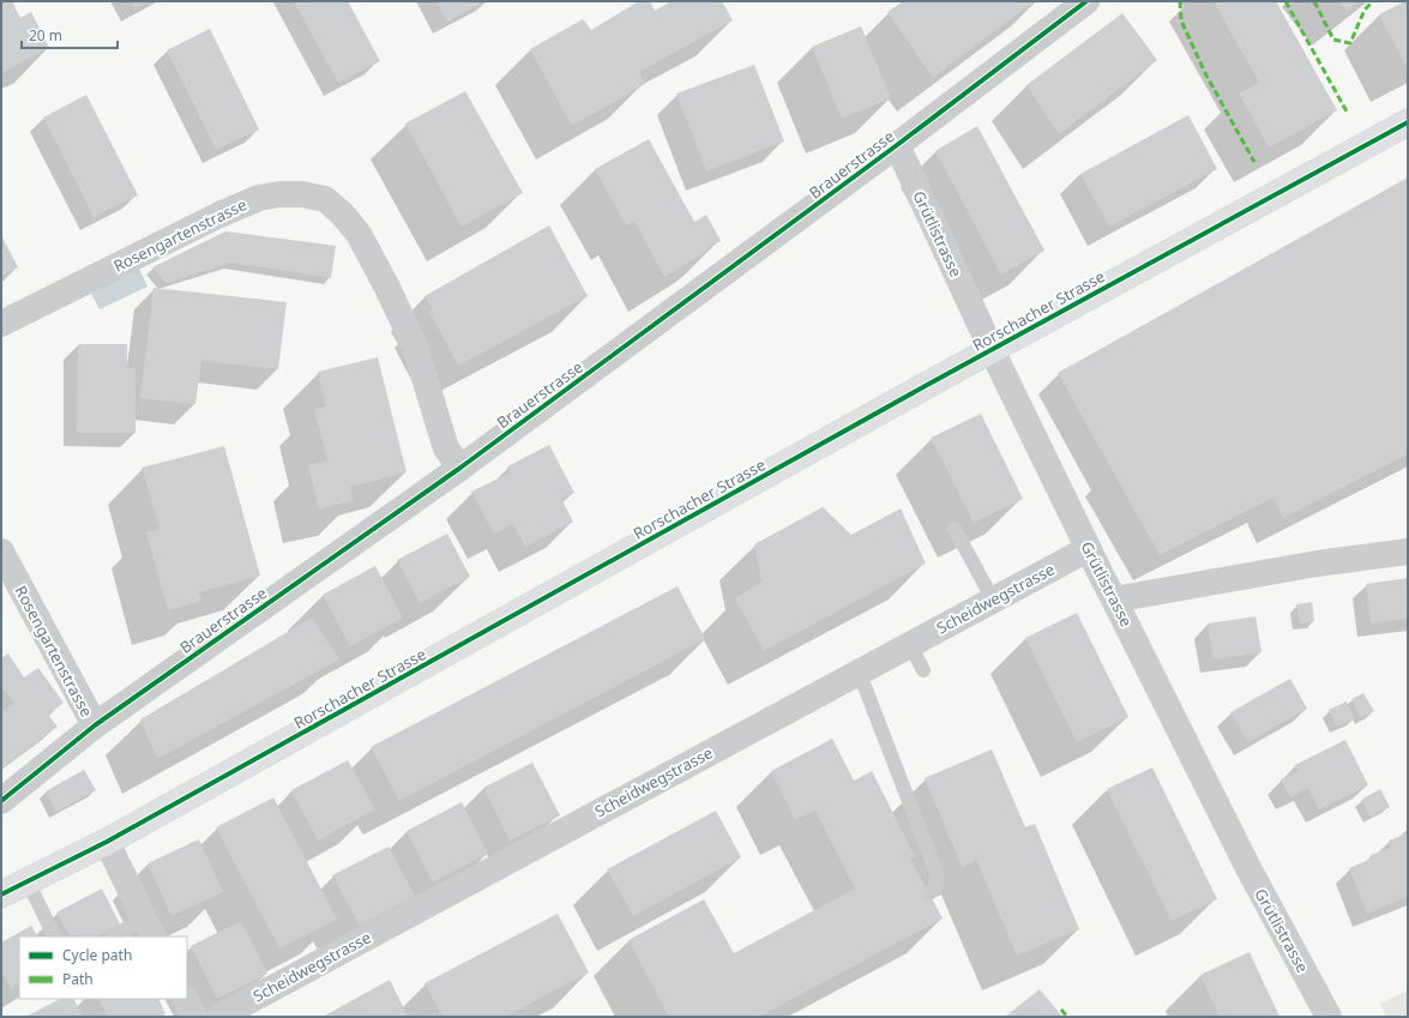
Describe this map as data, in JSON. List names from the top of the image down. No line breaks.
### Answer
{"streets":{"main road":["Rorschacher Strasse"],"street":["Brauerstrasse","Grütlistrasse","Rosengartenstrasse","Scheidwegstrasse"]},"crossings":[["Brauerstrasse","Grütlistrasse"],["Brauerstrasse","Rosengartenstrasse"],["Grütlistrasse","Rorschacher Strasse"],["Grütlistrasse","Scheidwegstrasse"]],"legend":["Cycle path","Path"],"scale_bar":"20 m"}
